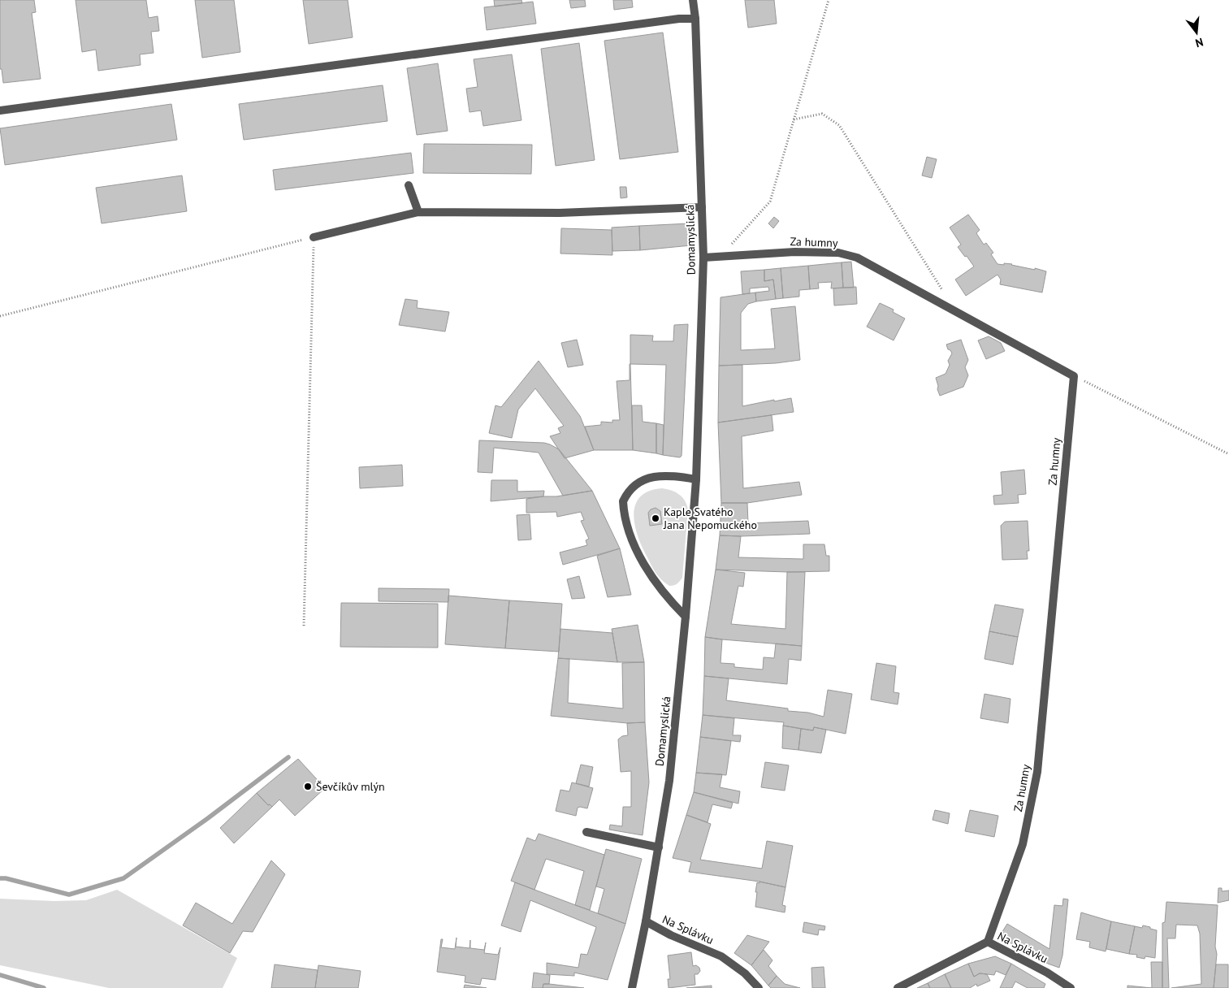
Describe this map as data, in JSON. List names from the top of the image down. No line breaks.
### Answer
{"streets":{"street":["Domamyslická","Za humny","Na Splávku"]},"crossings":[["Domamyslická","Za humny"],["Domamyslická","Na Splávku"],["Za humny","Na Splávku"]],"places":["Kaple Svatého Jana Nepomuckého","Ševčíkův mlýn"],"north":"bottom"}
